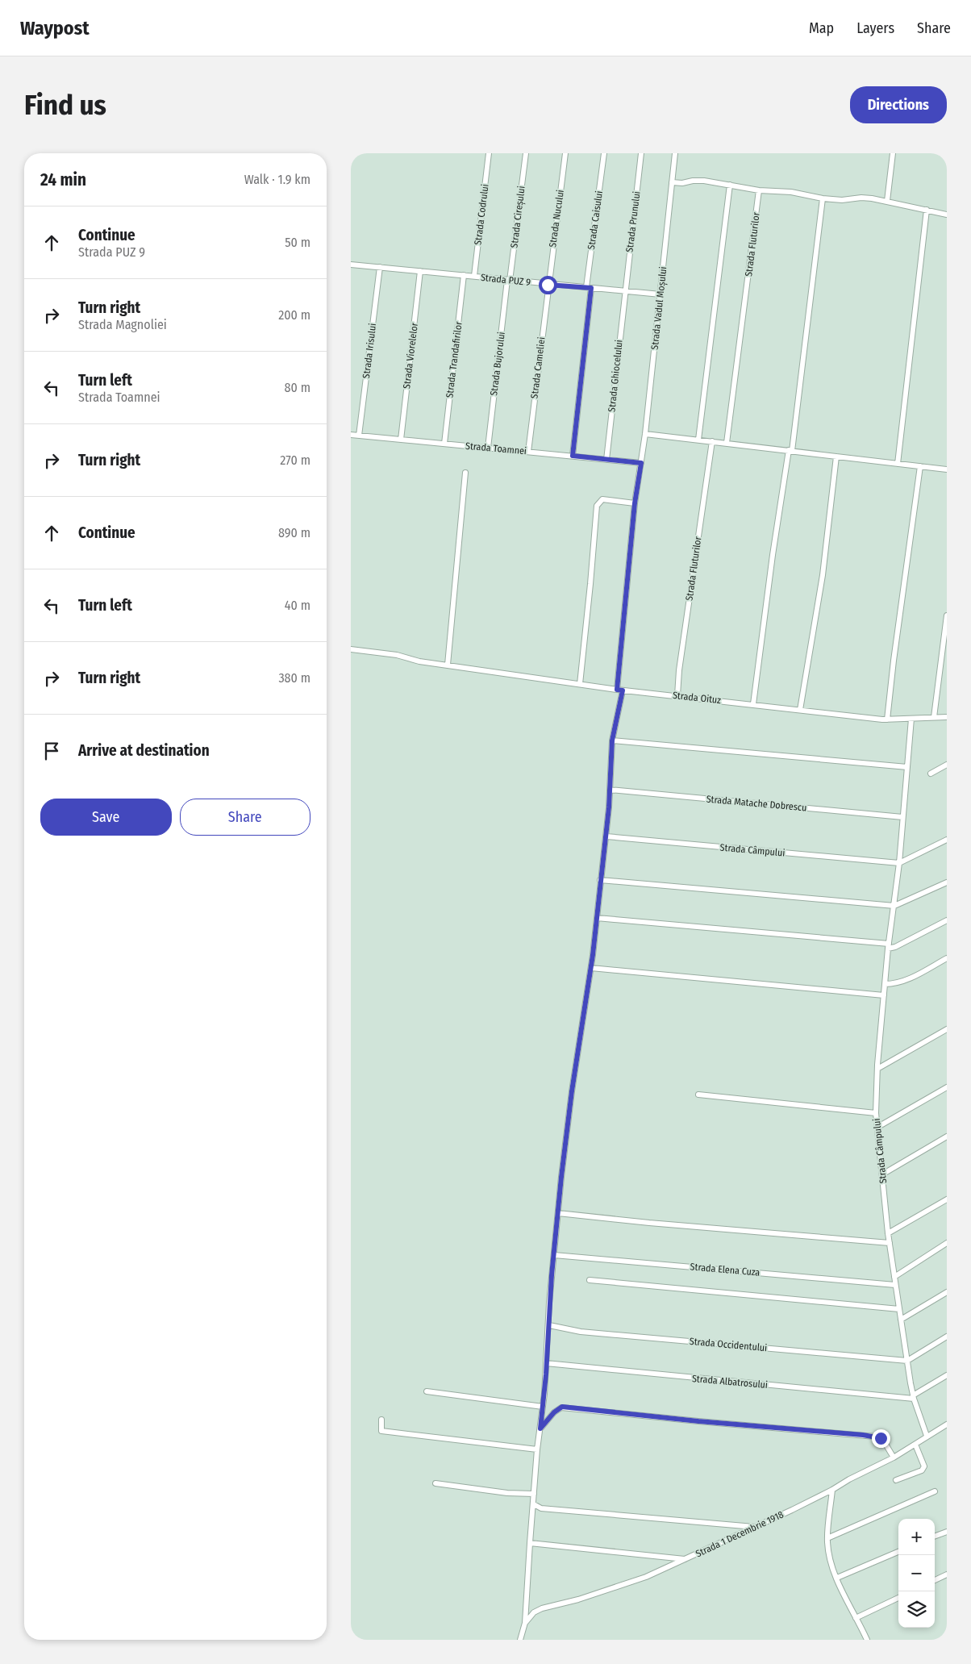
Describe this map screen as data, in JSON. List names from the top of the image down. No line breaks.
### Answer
{"streets":{"street":["Strada Codrului","Strada Cireșului","Strada Nucului","Strada Caisului","Strada Prunului","Strada Fluturilor","Strada PUZ 9","Strada Vadul Moșului","Strada Irisului","Strada Viorelelor","Strada Trandafirilor","Strada Bujorului","Strada Cameliei","Strada Ghiocelului","Strada Toamnei","Strada Oituz","Strada Matache Dobrescu","Strada Câmpului","Strada Elena Cuza","Strada Occidentului","Strada Albatrosului","Strada 1 Decembrie 1918"]},"crossings":[["Strada Codrului","Strada PUZ 9"],["Strada Cireșului","Strada PUZ 9"],["Strada Cireșului","Strada Bujorului"],["Strada Nucului","Strada PUZ 9"],["Strada Nucului","Strada Cameliei"],["Strada Caisului","Strada PUZ 9"],["Strada Caisului","Strada Toamnei"],["Strada Prunului","Strada PUZ 9"],["Strada Prunului","Strada Ghiocelului"],["Strada Fluturilor","Strada Oituz"],["Strada PUZ 9","Strada Vadul Moșului"],["Strada PUZ 9","Strada Irisului"],["Strada PUZ 9","Strada Viorelelor"],["Strada PUZ 9","Strada Trandafirilor"],["Strada PUZ 9","Strada Bujorului"],["Strada PUZ 9","Strada Cameliei"],["Strada PUZ 9","Strada Ghiocelului"],["Strada Vadul Moșului","Strada Toamnei"],["Strada Vadul Moșului","Strada Oituz"],["Strada Vadul Moșului","Strada Matache Dobrescu"],["Strada Vadul Moșului","Strada Câmpului"],["Strada Vadul Moșului","Strada Elena Cuza"],["Strada Vadul Moșului","Strada Occidentului"],["Strada Vadul Moșului","Strada Albatrosului"],["Strada Vadul Moșului","Strada 1 Decembrie 1918"],["Strada Irisului","Strada Toamnei"],["Strada Viorelelor","Strada Toamnei"],["Strada Trandafirilor","Strada Toamnei"],["Strada Bujorului","Strada Toamnei"],["Strada Cameliei","Strada Toamnei"],["Strada Ghiocelului","Strada Toamnei"],["Strada Oituz","Strada Câmpului"],["Strada Matache Dobrescu","Strada Câmpului"],["Strada Câmpului","Strada Elena Cuza"],["Strada Câmpului","Strada Occidentului"],["Strada Câmpului","Strada Albatrosului"],["Strada Câmpului","Strada 1 Decembrie 1918"]],"page":{"header":"Waypost","nav":["Map","Layers","Share"],"buttons":["Directions",["Save","Share"]],"title":"Find us","heading":["24 min","Walk · 1.9 km"],"list":[["Continue","Strada PUZ 9","50 m"],["Turn right","Strada Magnoliei","200 m"],["Turn left","Strada Toamnei","80 m"],["Turn right","270 m"],["Continue","890 m"],["Turn left","40 m"],["Turn right","380 m"],"Arrive at destination"],"map_buttons":["+","−"]}}
